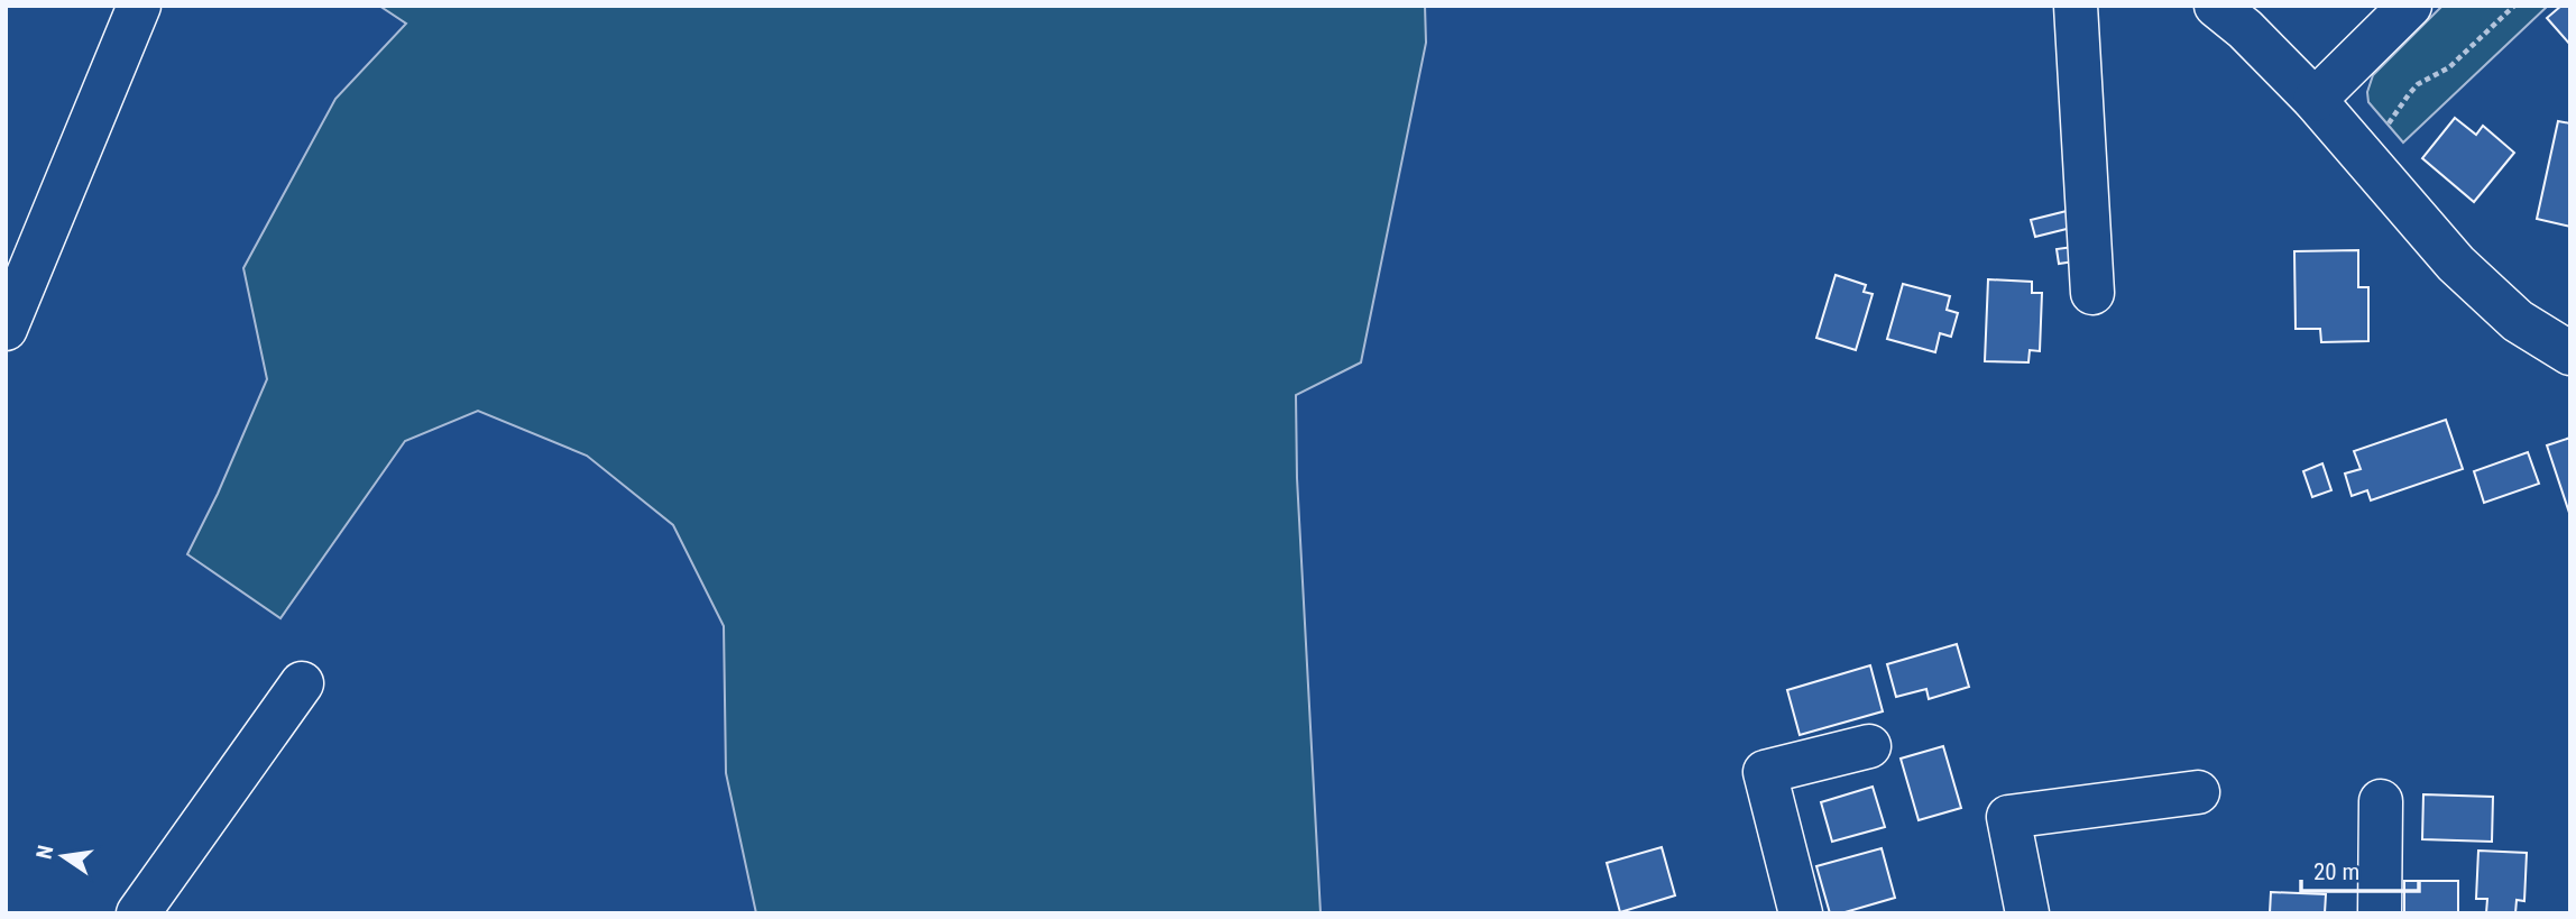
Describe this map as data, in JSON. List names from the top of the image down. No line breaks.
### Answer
{"scale_bar":"20 m","north":"left"}
